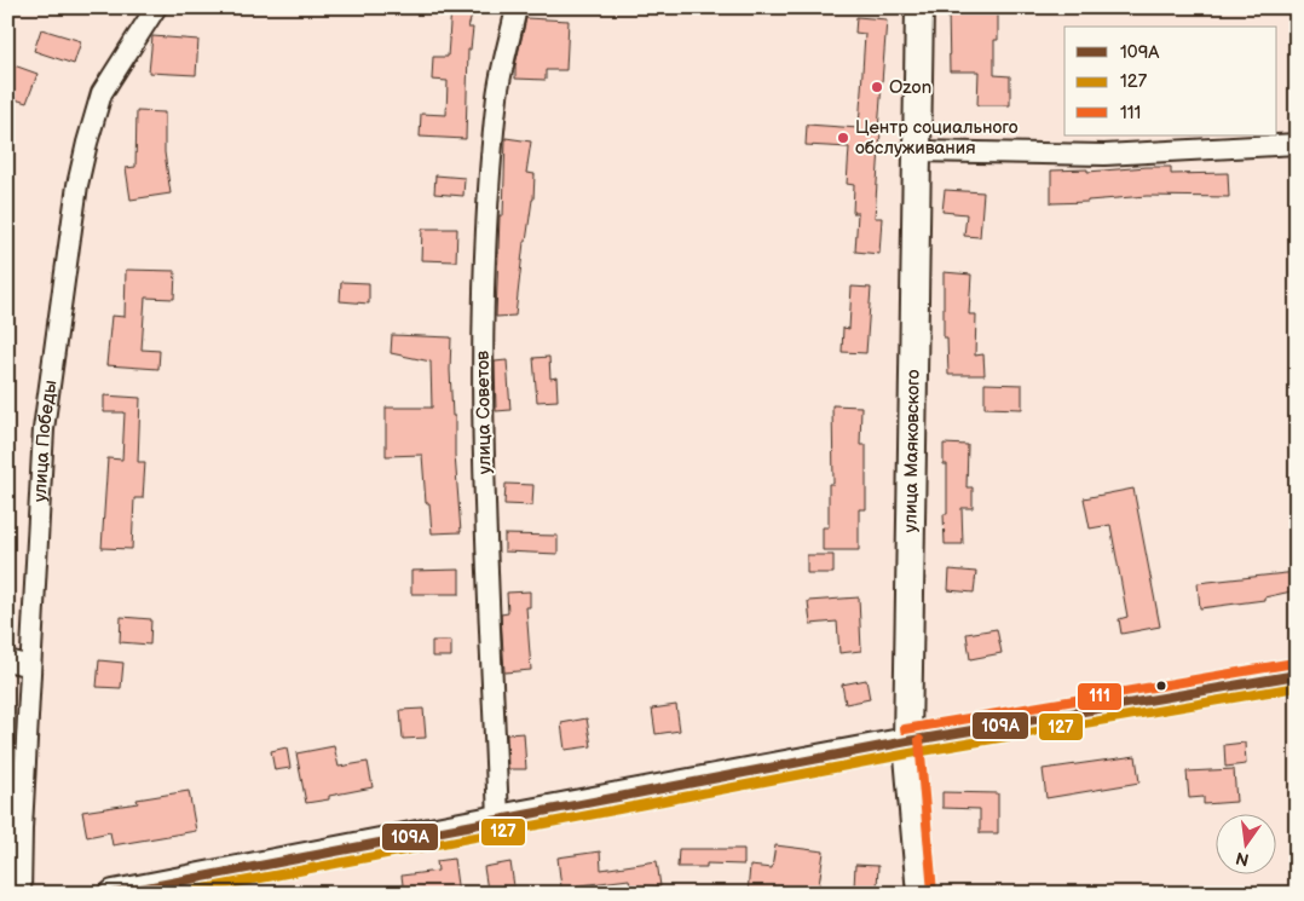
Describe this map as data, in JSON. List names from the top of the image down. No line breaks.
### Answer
{"streets":{"main road":["улица Маяковского"],"street":["улица Советов","улица Победы"]},"places":["Ozon","Центр социального обслуживания"],"lines":["transit line 111","transit line 109А","transit line 127"],"legend":["109А","127","111"],"north":"bottom"}
